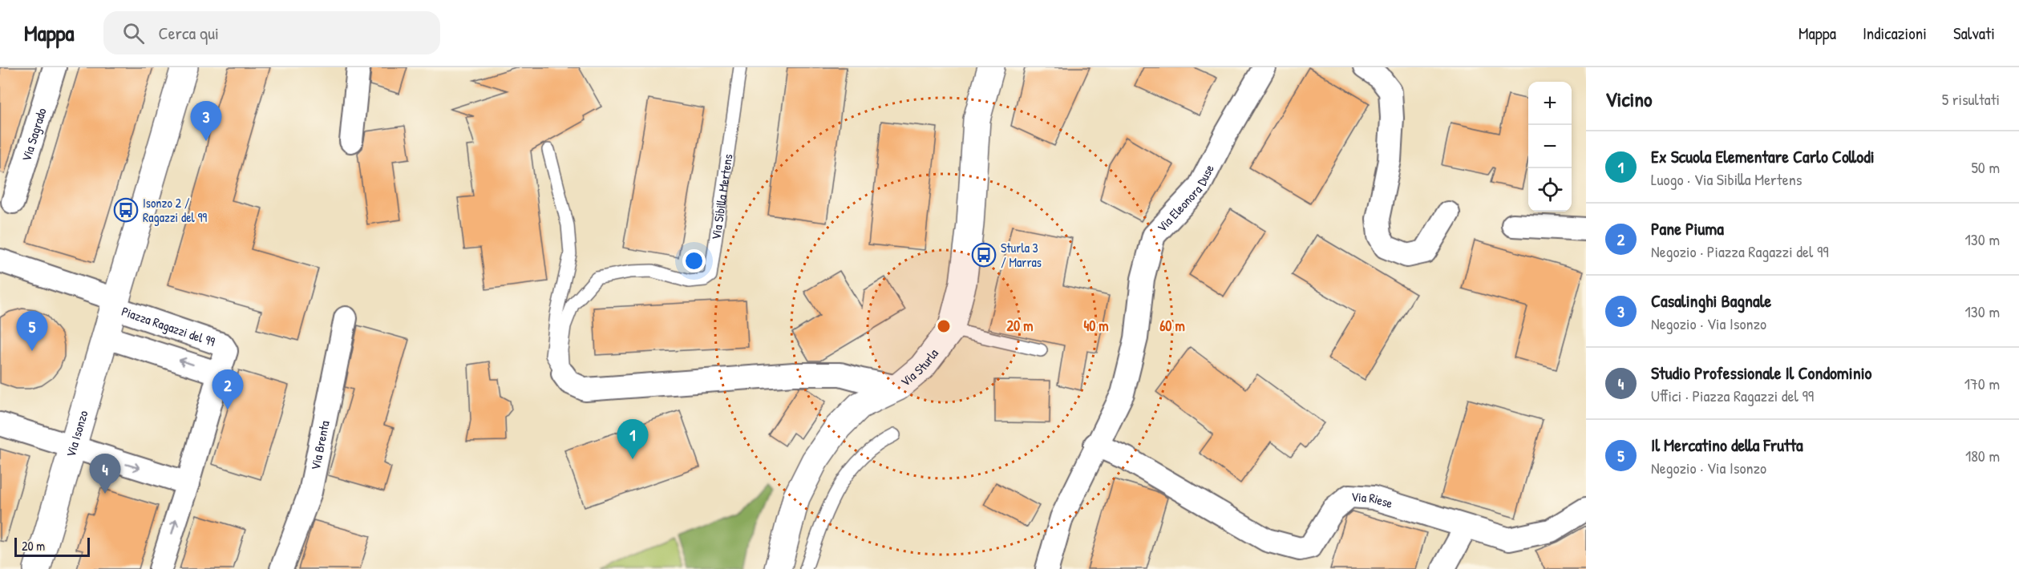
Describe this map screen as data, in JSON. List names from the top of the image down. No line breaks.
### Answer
{"streets":{"street":["Via Sagrado","Via Eleonora Duse","Piazza Ragazzi del 99","Via Sturla","Via Isonzo","Via Brenta","Via Riese"],"lane":["Via Sibilla Mertens"]},"crossings":[["Via Eleonora Duse","Via Riese"],["Piazza Ragazzi del 99","Via Isonzo"]],"places":{"bus stop":["Isonzo 2 / Ragazzi del 99","Sturla 3 / Marras"]},"scale_bar":"20 m","page":{"header":"Mappa","search":"Cerca qui","nav":["Mappa","Indicazioni","Salvati"],"heading":["Vicino","5 risultati"],"map_buttons":["+","−"],"pins":["3","5","2","1","4"],"list":[{"mark":"1","name":"Ex Scuola Elementare Carlo Collodi","note":"Luogo · Via Sibilla Mertens","value":"50 m"},{"mark":"2","name":"Pane Piuma","note":"Negozio · Piazza Ragazzi del 99","value":"130 m"},{"mark":"3","name":"Casalinghi Bagnale","note":"Negozio · Via Isonzo","value":"130 m"},{"mark":"4","name":"Studio Professionale Il Condominio","note":"Uffici · Piazza Ragazzi del 99","value":"170 m"},{"mark":"5","name":"Il Mercatino della Frutta","note":"Negozio · Via Isonzo","value":"180 m"}],"scale":"20 m"},"rings":["20 m","40 m","60 m"]}
